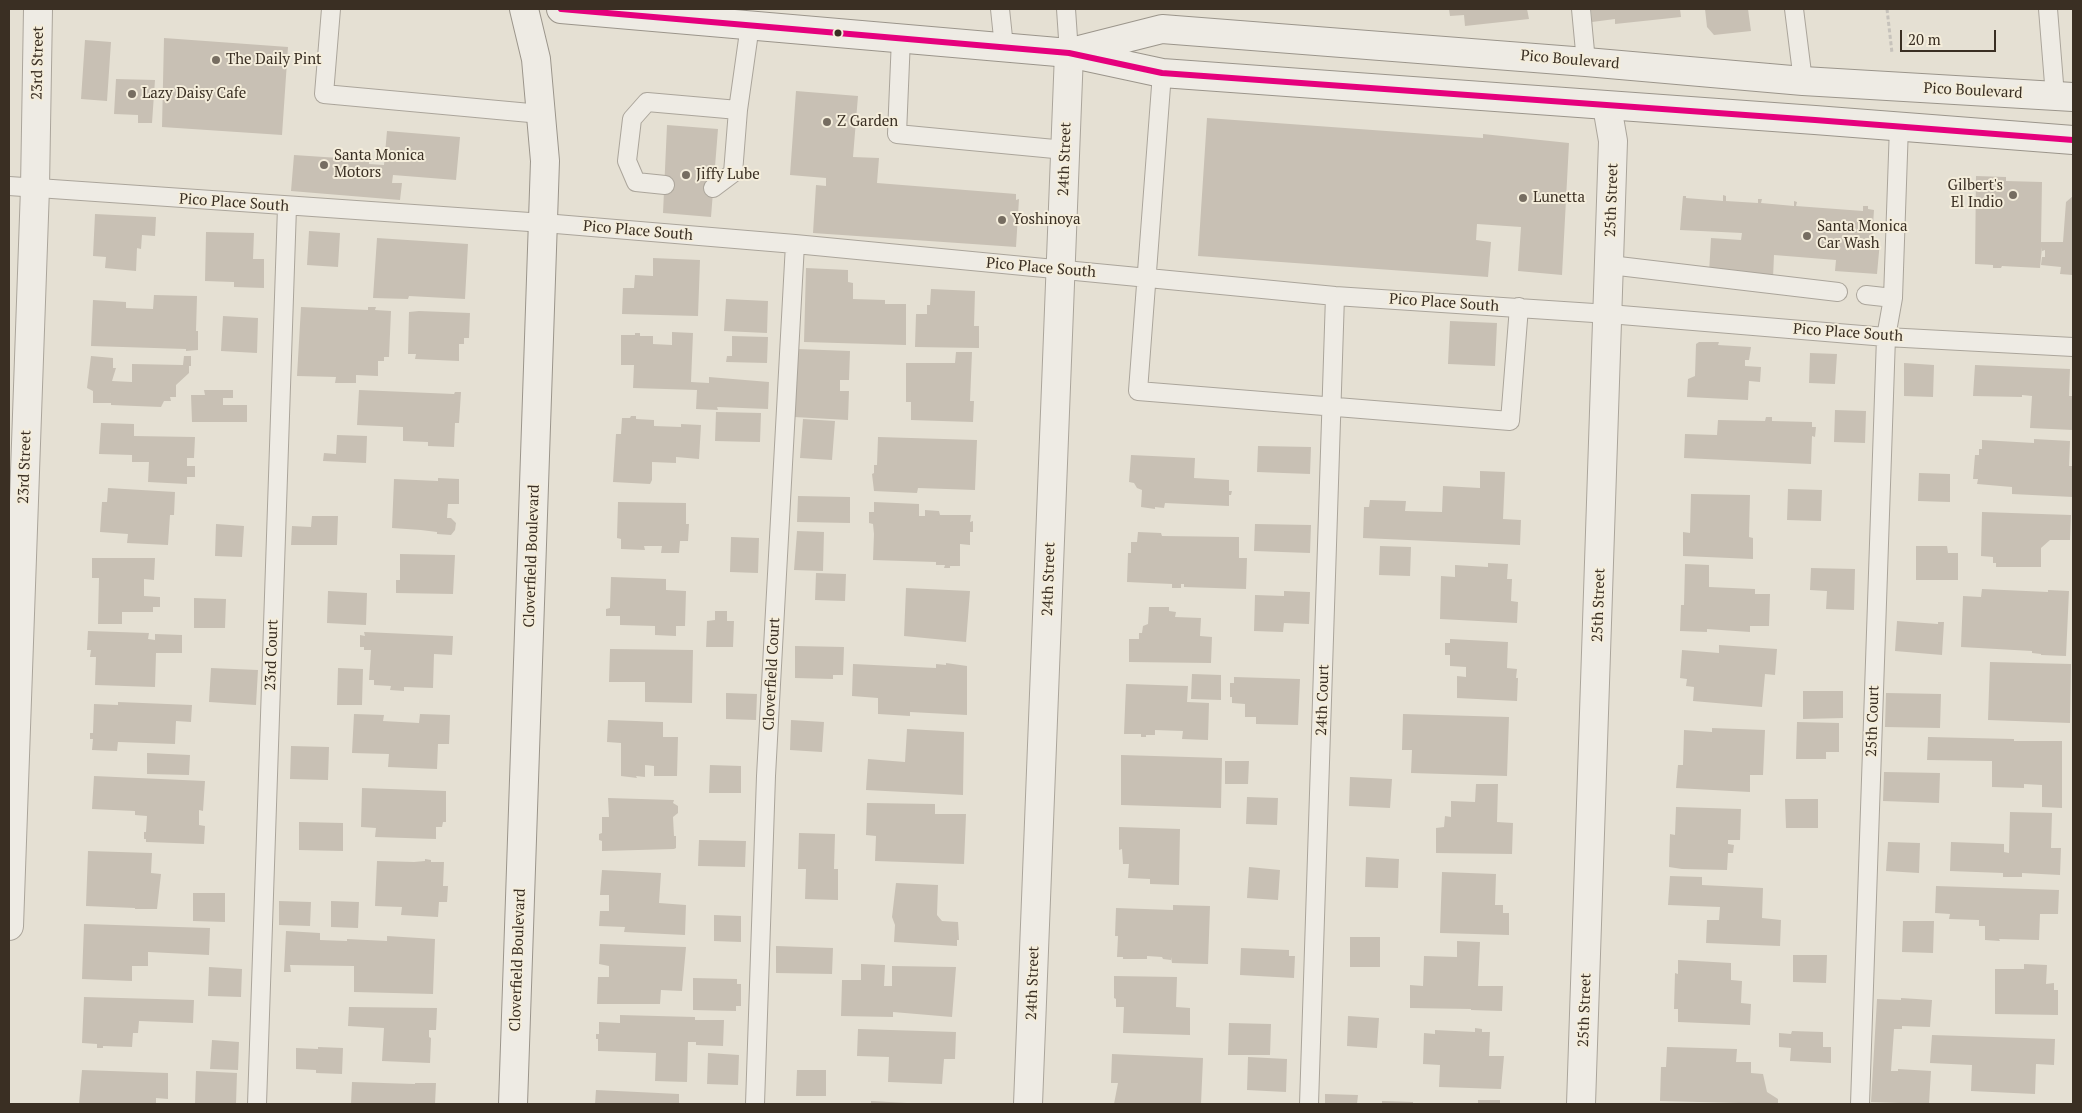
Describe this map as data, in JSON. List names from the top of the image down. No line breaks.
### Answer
{"streets":{"street":["Pico Boulevard","23rd Street","24th Street","25th Street","Cloverfield Boulevard"],"lane":["Pico Place South","23rd Court","Cloverfield Court","24th Court","25th Court"]},"crossings":[["Pico Boulevard","24th Street"],["Pico Boulevard","25th Street"],["Pico Boulevard","25th Court"],["23rd Street","Pico Place South"],["24th Street","Pico Place South"],["25th Street","Pico Place South"],["Pico Place South","Cloverfield Boulevard"],["Pico Place South","23rd Court"],["Pico Place South","Cloverfield Court"],["Pico Place South","24th Court"],["Pico Place South","25th Court"]],"places":["The Daily Pint","Lazy Daisy Cafe","Z Garden","Santa Monica Motors","Jiffy Lube","Gilbert's El Indio","Lunetta","Yoshinoya","Santa Monica Car Wash"],"scale_bar":"20 m"}
